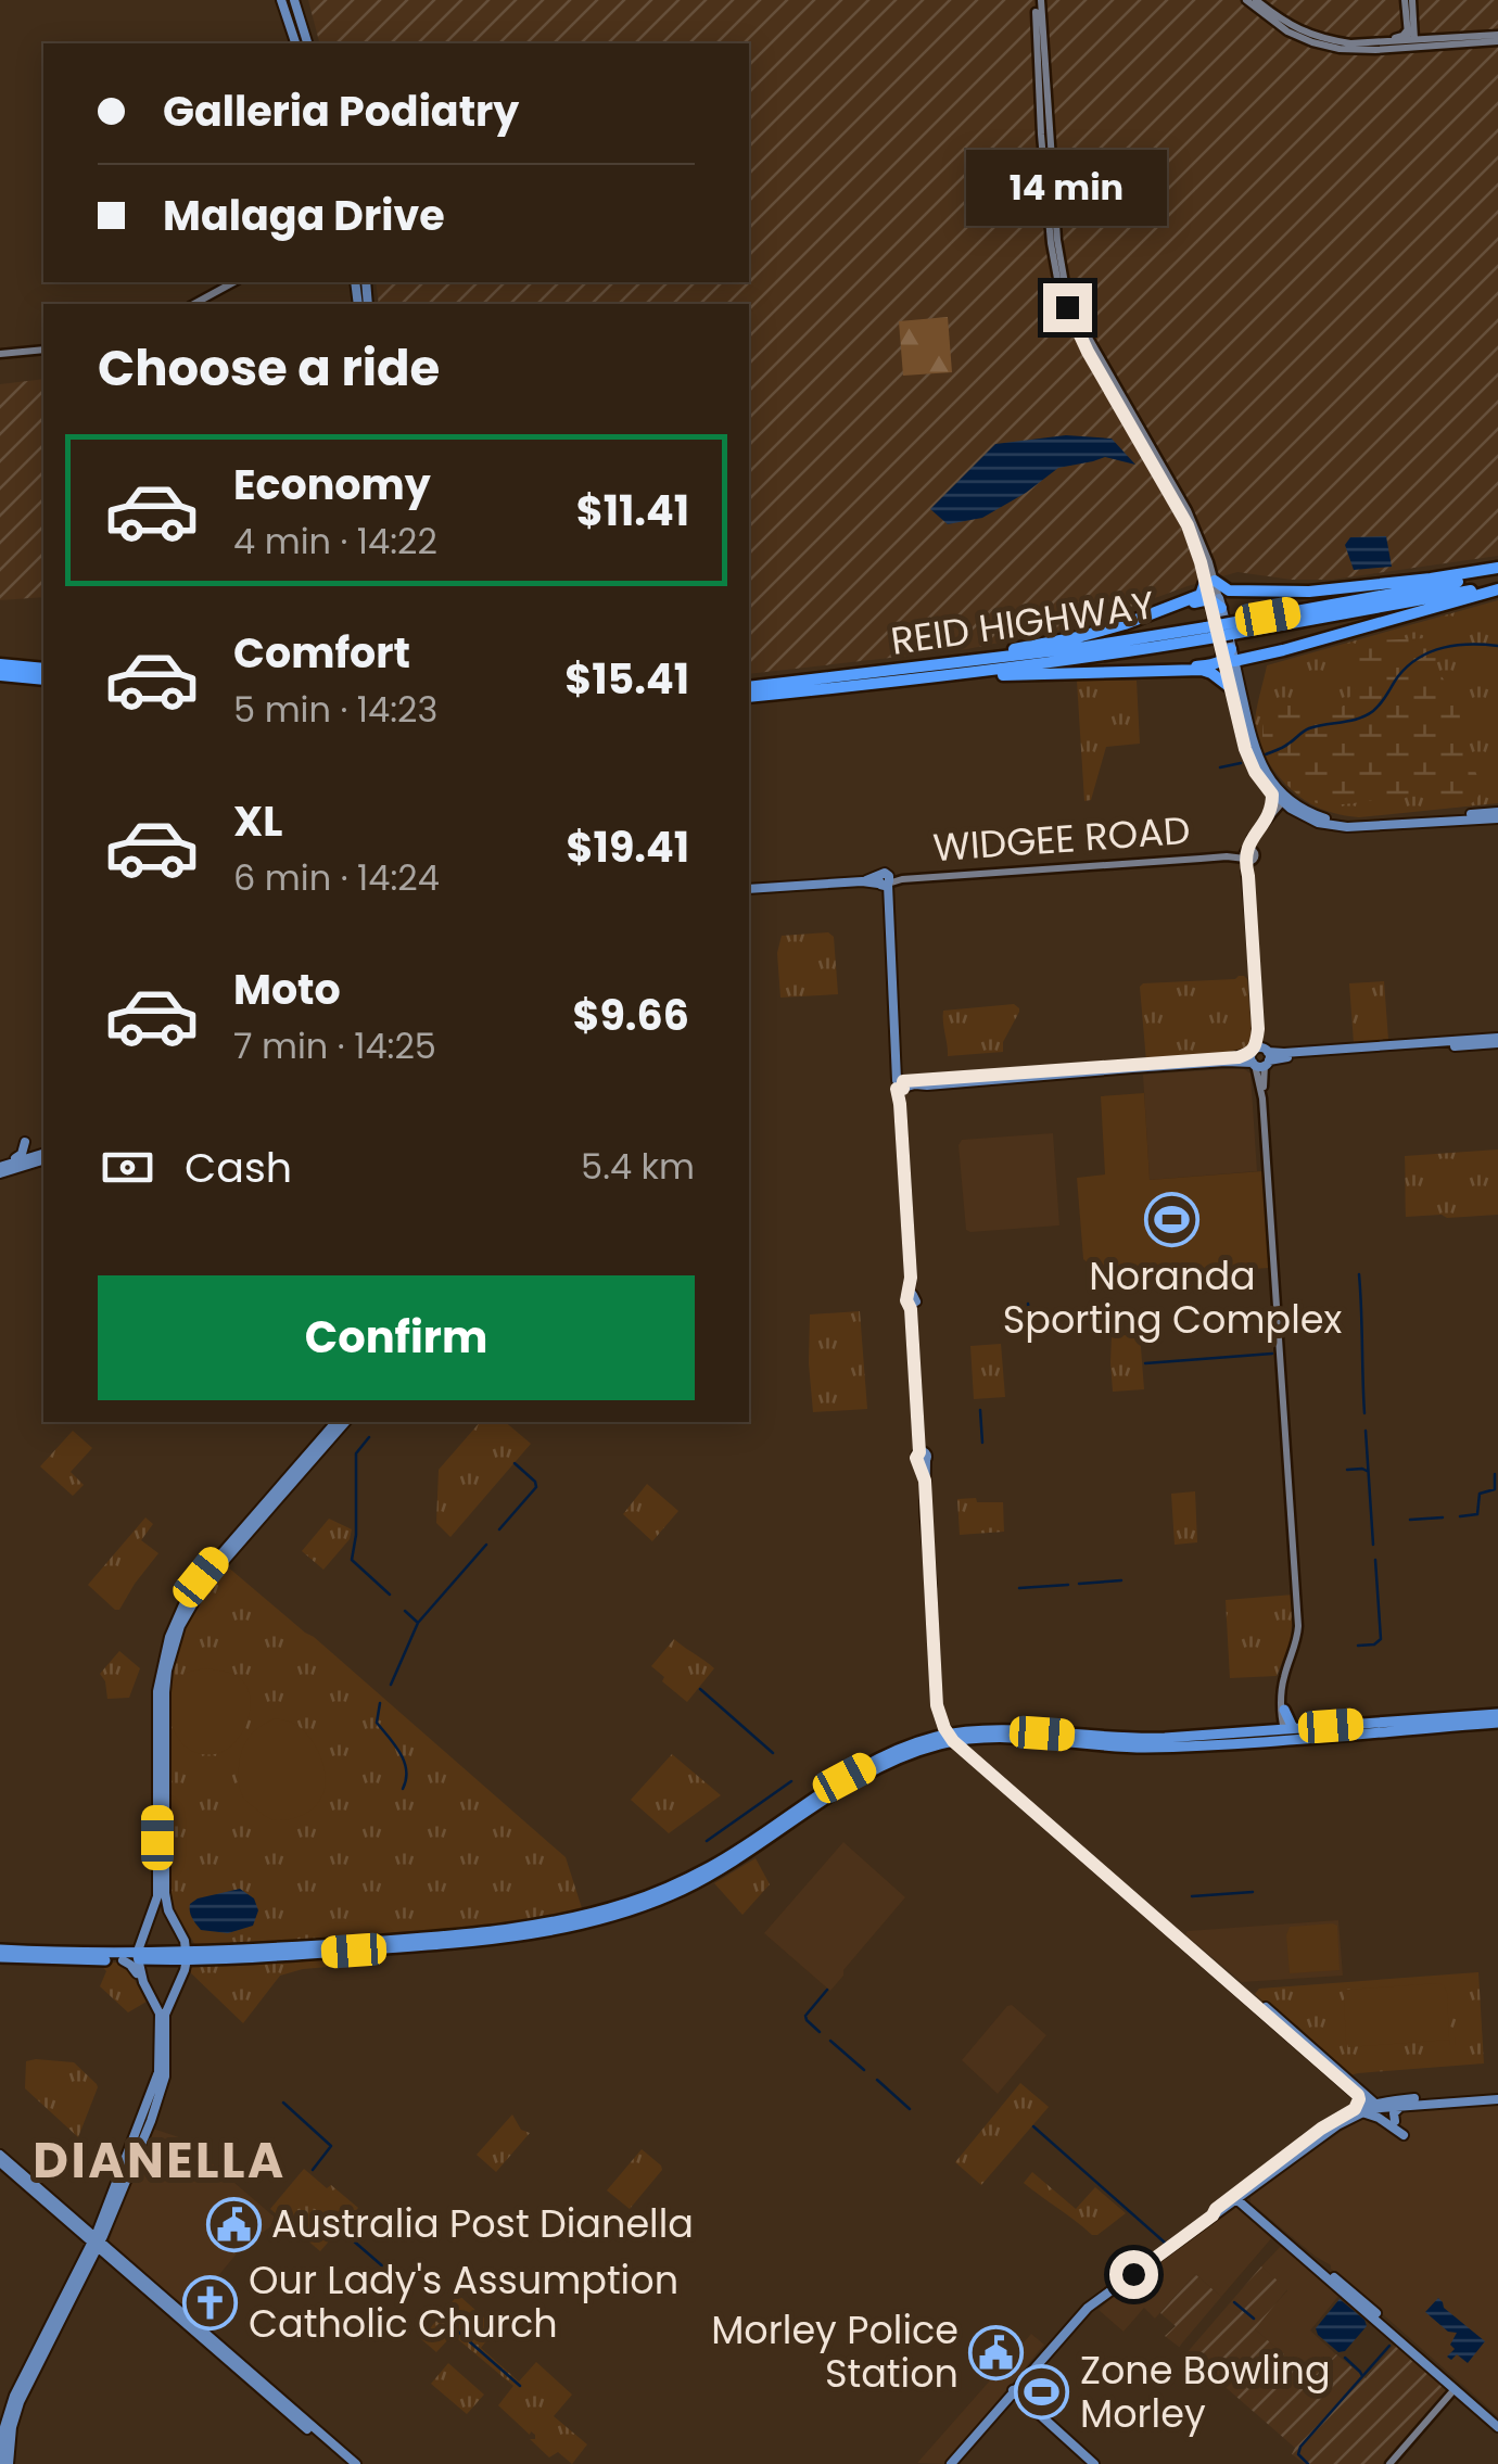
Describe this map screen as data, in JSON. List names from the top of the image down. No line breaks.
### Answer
{"streets":{"highway":["REID HIGHWAY"],"main road":["WIDGEE ROAD"]},"districts":["DIANELLA"],"places":{"sports":["Noranda Sporting Complex","Zone Bowling Morley"],"public building":["Australia Post Dianella","Morley Police Station"],"church":["Our Lady's Assumption Catholic Church"]},"page":{"banner":["Galleria Podiatry","Malaga Drive"],"bubble":"14 min","heading":"Choose a ride","list":[{"name":"Economy","note":"4 min · 14:22","value":"$11.41"},{"name":"Comfort","note":"5 min · 14:23","value":"$15.41"},{"name":"XL","note":"6 min · 14:24","value":"$19.41"},{"name":"Moto","note":"7 min · 14:25","value":"$9.66"}],"pay":["Cash","5.4 km"],"buttons":"Confirm"}}
